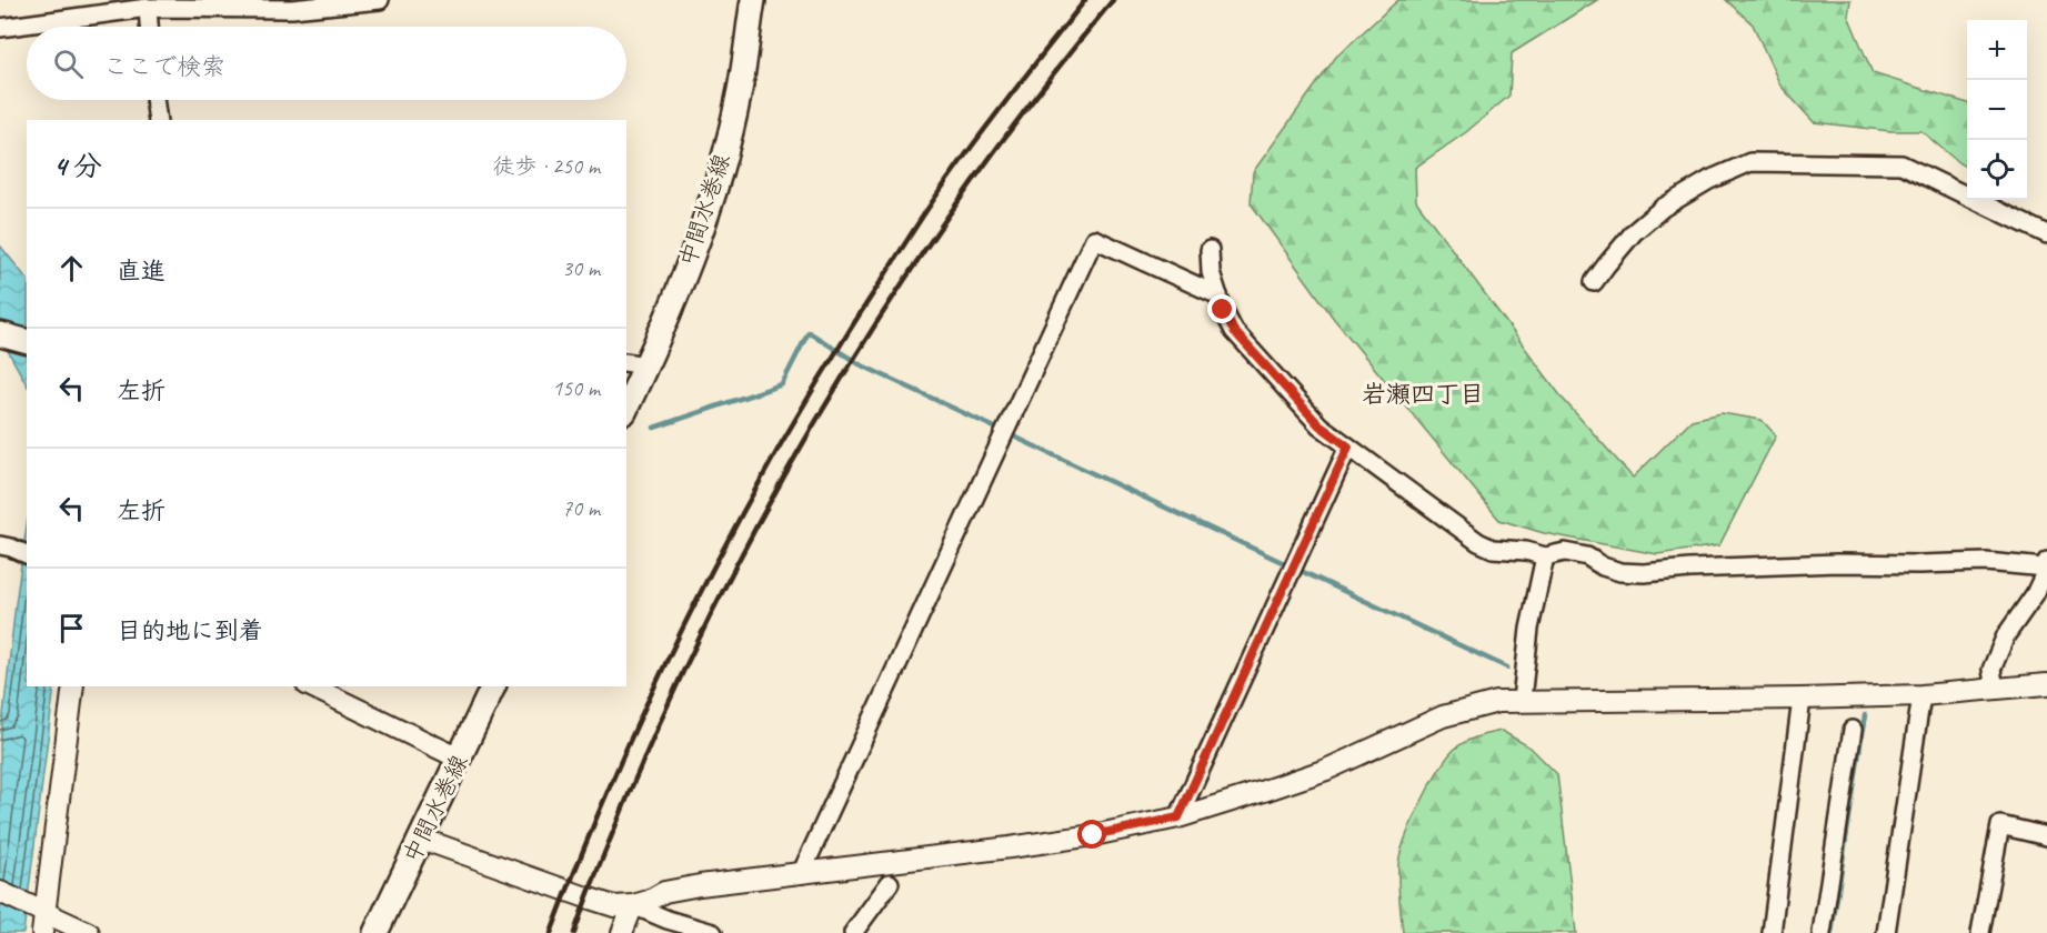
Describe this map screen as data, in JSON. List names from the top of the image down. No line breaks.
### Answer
{"streets":{"main road":["中間水巻線"]},"districts":["岩瀬四丁目"],"page":{"map_buttons":["+","−"],"search":"ここで検索","heading":["4 分","徒歩 · 250 m"],"list":[["直進","30 m"],["左折","150 m"],["左折","70 m"],"目的地に到着"]}}
